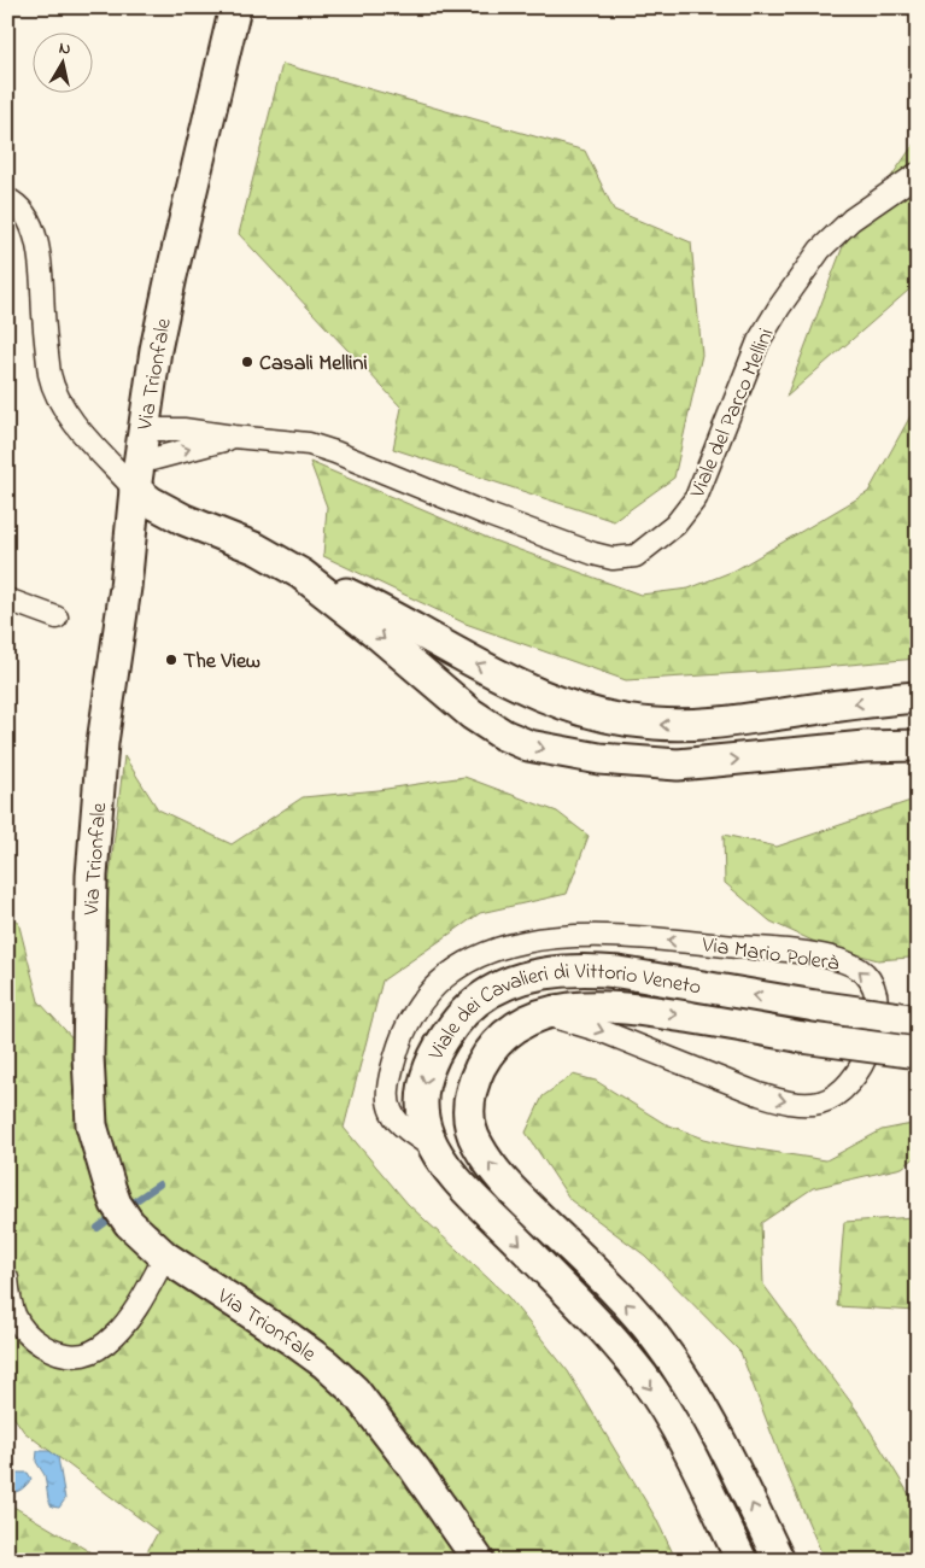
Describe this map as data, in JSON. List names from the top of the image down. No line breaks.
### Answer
{"streets":{"main road":["Via Trionfale","Viale dei Cavalieri di Vittorio Veneto"],"street":["Viale del Parco Mellini","Via Mario Polerà"]},"crossings":[["Via Trionfale","Viale del Parco Mellini"],["Via Mario Polerà","Viale dei Cavalieri di Vittorio Veneto"]],"places":["Casali Mellini","The View"],"north":"top"}
